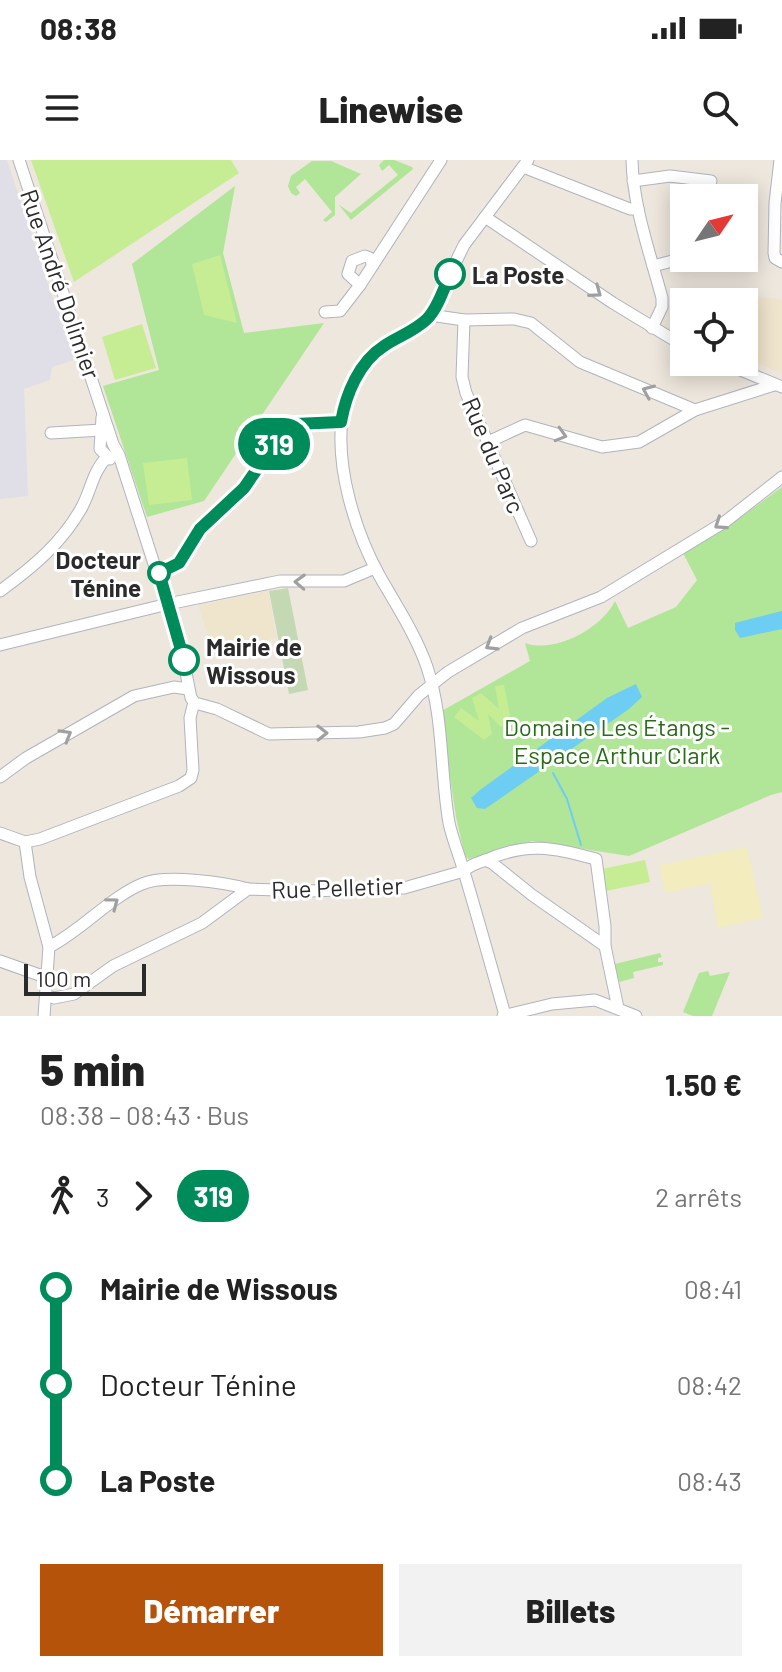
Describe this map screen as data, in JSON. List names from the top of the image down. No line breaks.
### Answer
{"streets":{"street":["Rue André Dolimier","Rue du Parc","Rue Pelletier"]},"parks":["Domaine Les Étangs - Espace Arthur Clark"],"places":["La Poste","Docteur Ténine","Mairie de Wissous"],"lines":["bus line 319"],"scale_bar":"100 m","north":"top right","page":{"status":"08:38","header":"Linewise","on_map":"319","scale":"100 m","heading":["5 min","08:38 – 08:43 · Bus","1.50 €"],"legs":["3","319","2 arrêts"],"list":[{"name":"Mairie de Wissous","value":"08:41"},{"name":"Docteur Ténine","value":"08:42"},{"name":"La Poste","value":"08:43"}],"buttons":["Démarrer","Billets"]}}
